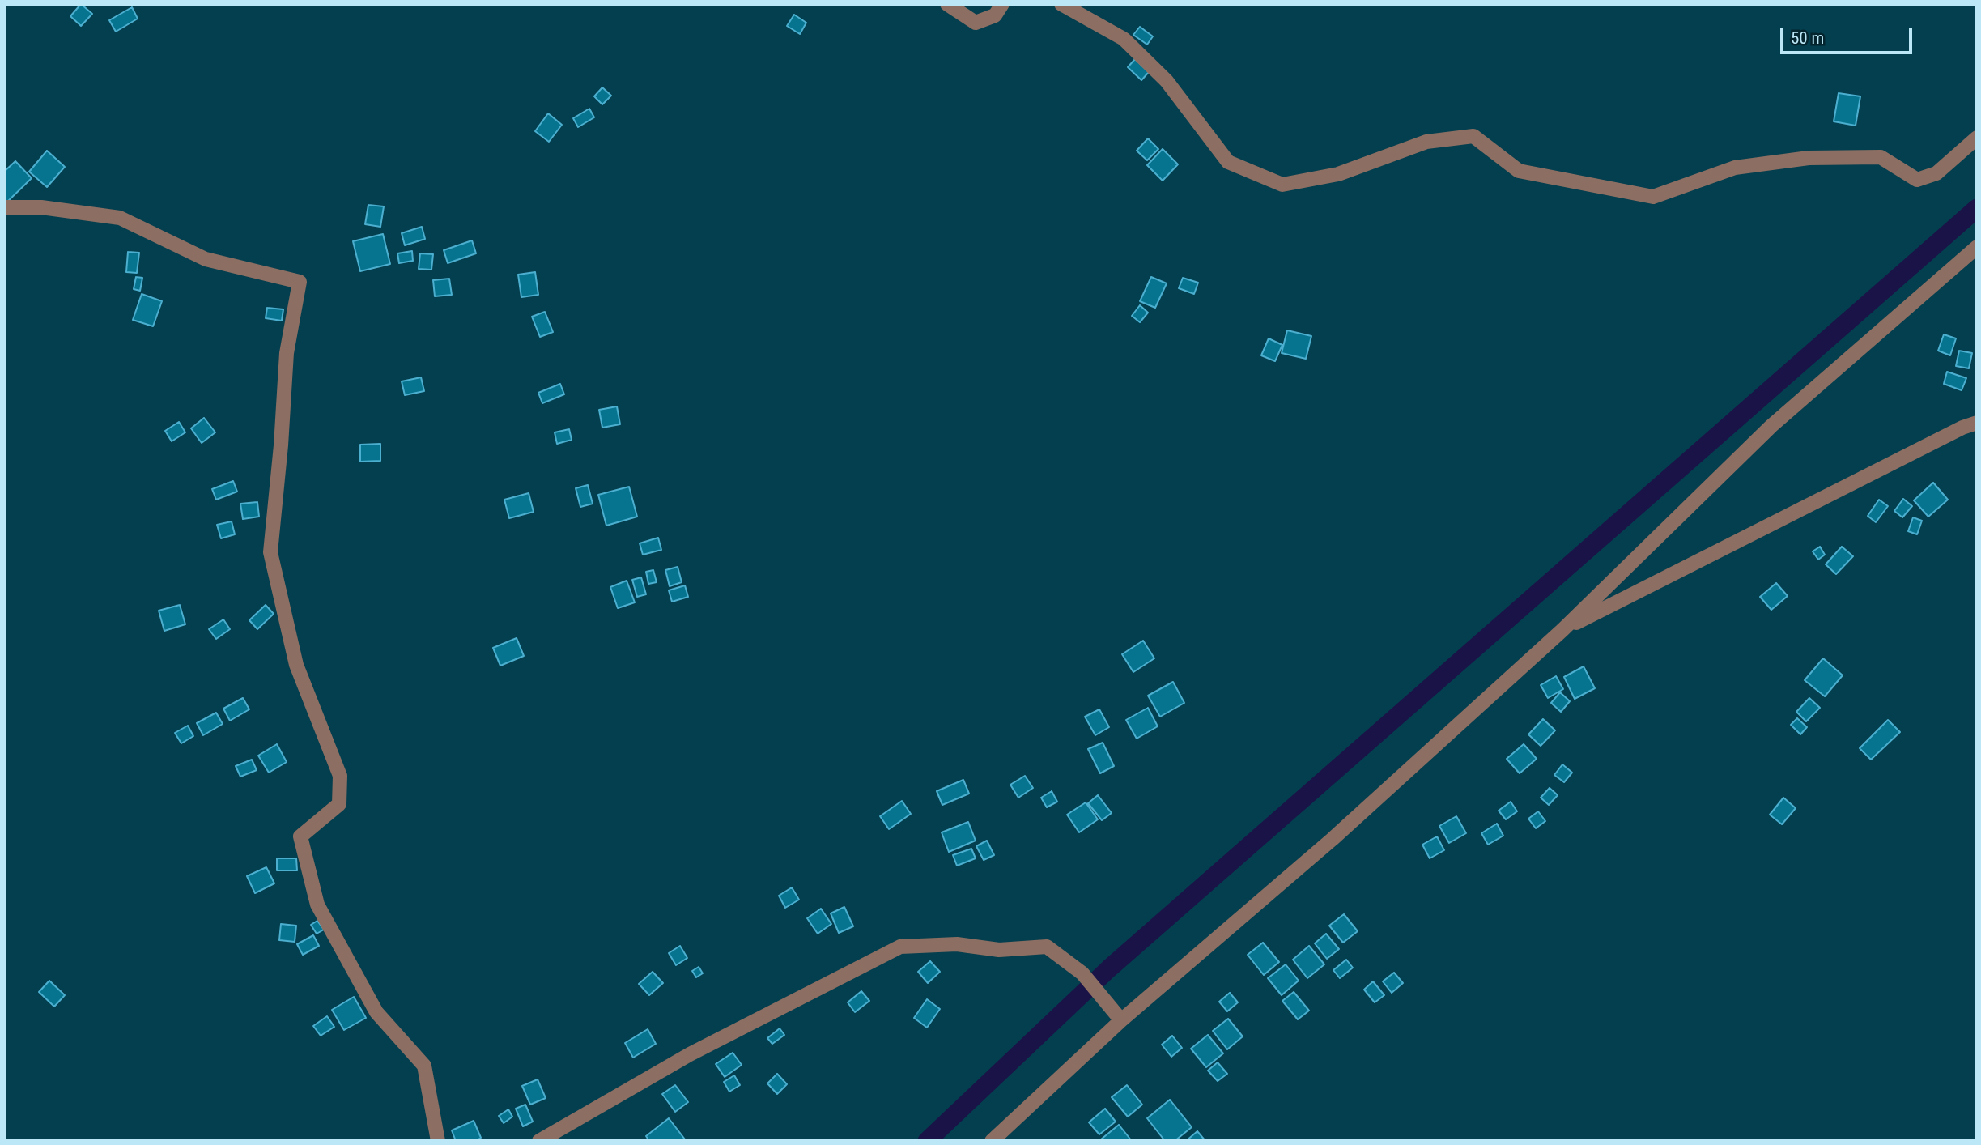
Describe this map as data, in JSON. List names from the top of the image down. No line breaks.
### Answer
{"scale_bar":"50 m"}
